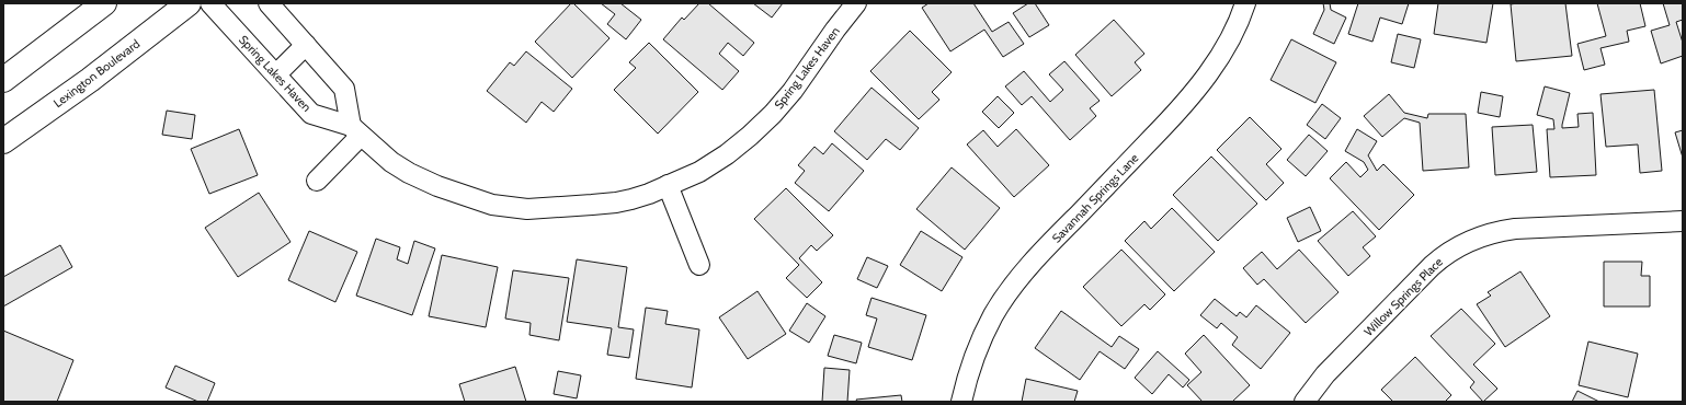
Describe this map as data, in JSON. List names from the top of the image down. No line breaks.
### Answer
{"streets":{"main road":["Lexington Boulevard"],"street":["Spring Lakes Haven","Savannah Springs Lane","Willow Springs Place"]}}
